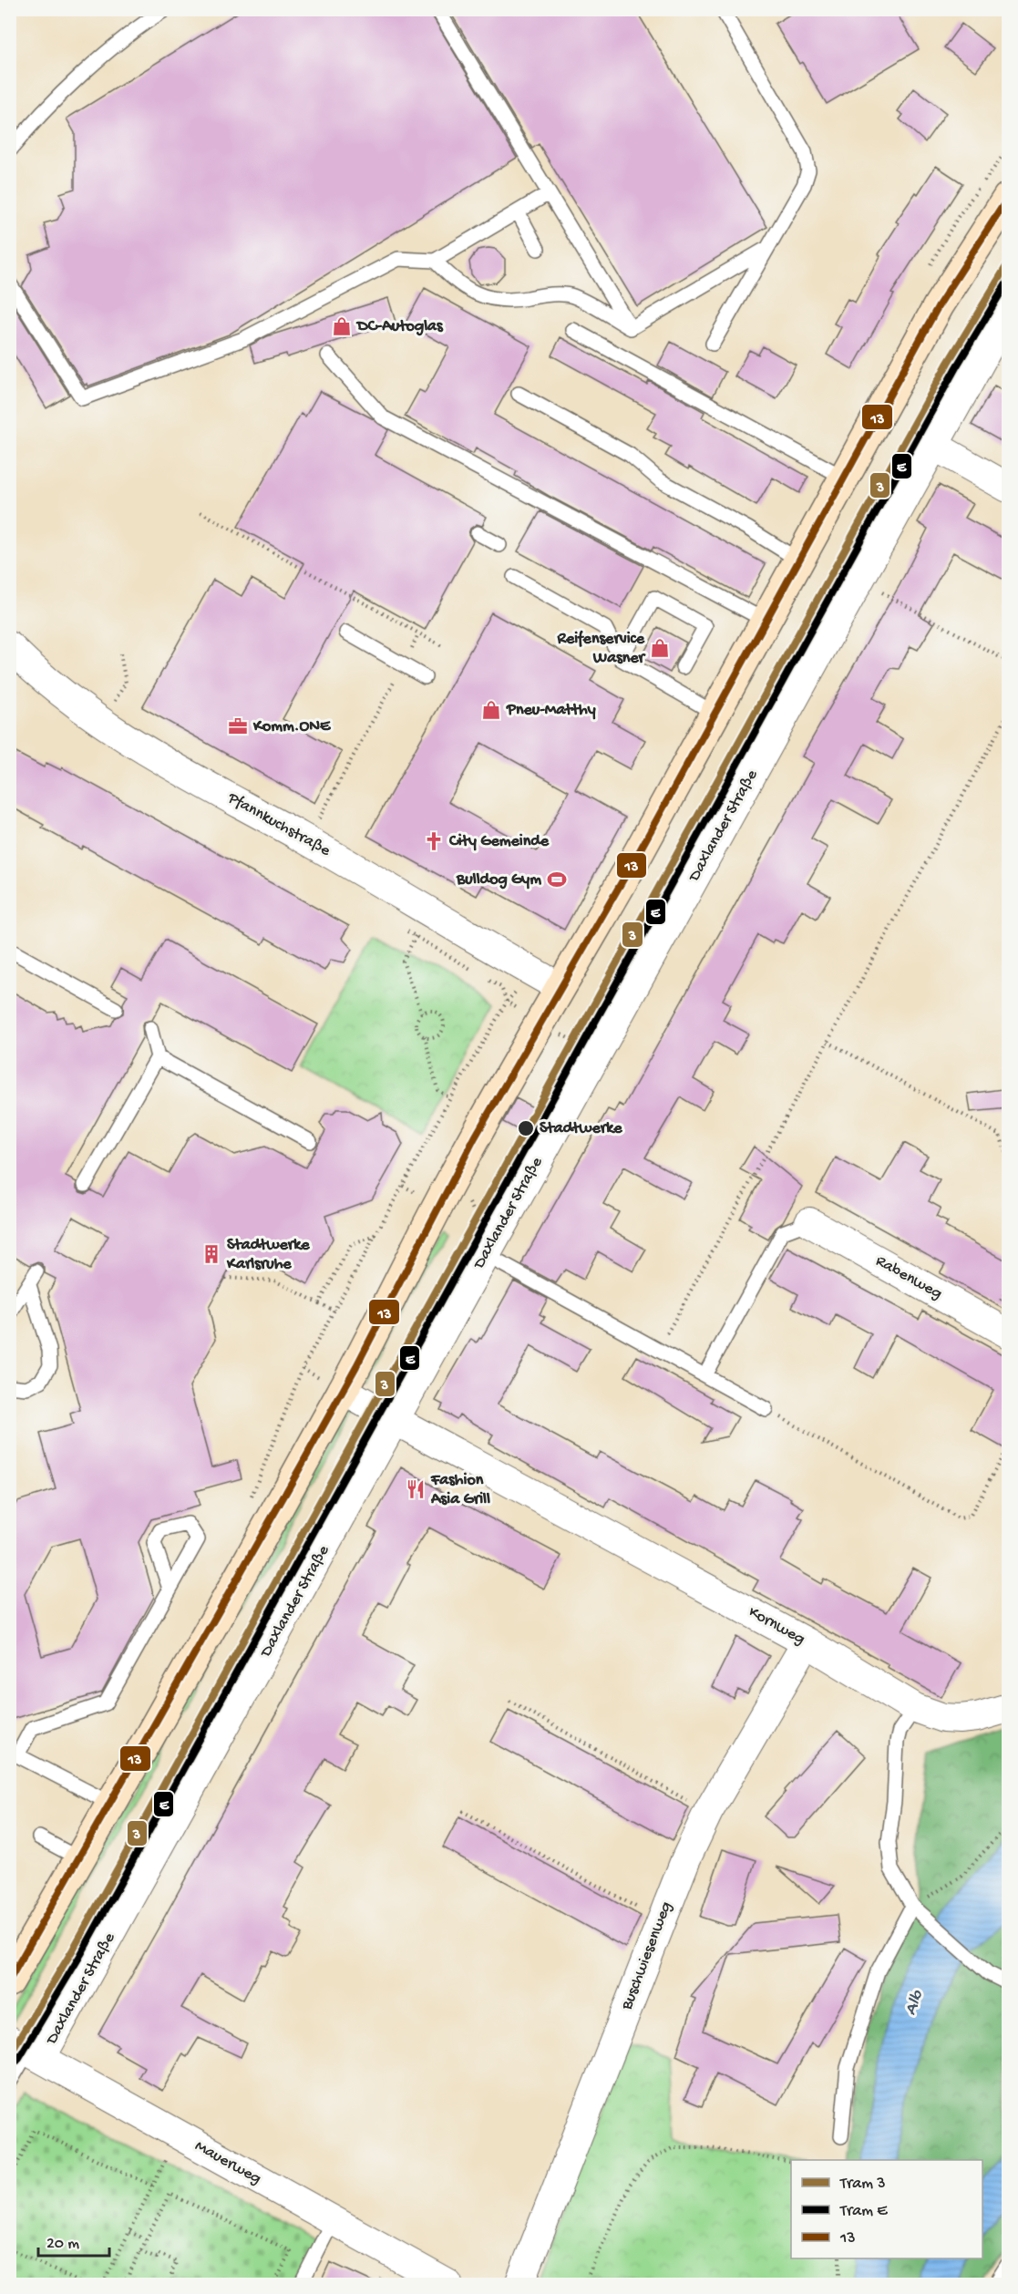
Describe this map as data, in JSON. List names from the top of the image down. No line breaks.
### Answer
{"streets":{"street":["Pfannkuchstraße","Daxlander Straße","Rabenweg","Kornweg","Buschwiesenweg","Mauerweg"]},"crossings":[["Daxlander Straße","Kornweg"],["Daxlander Straße","Mauerweg"],["Kornweg","Buschwiesenweg"]],"water":["Alb"],"places":{"shop":["DC-Autoglas","Reifenservice Wasner","Pneu-Matthy"],"office":["Komm.ONE"],"church":["City Gemeinde"],"sports":["Bulldog Gym"],"other":["Stadtwerke"],"building":["Stadtwerke Karlsruhe"],"restaurant":["Fashion Asia Grill"]},"lines":["transit line 13","tram line 3","tram line E"],"legend":["Tram 3","Tram E","13"],"scale_bar":"20 m"}
